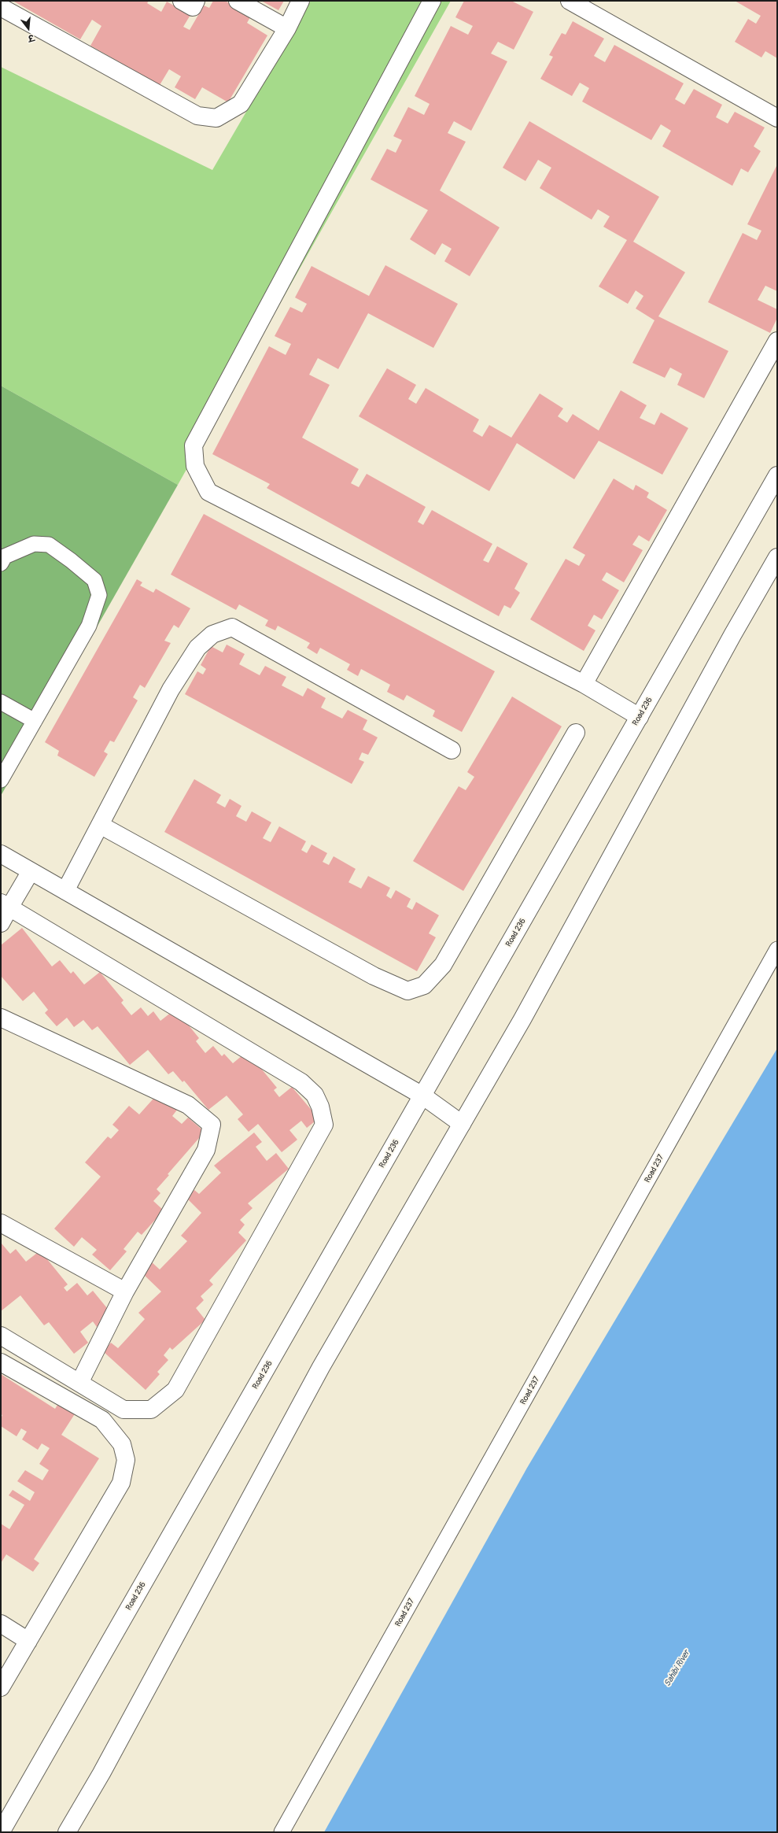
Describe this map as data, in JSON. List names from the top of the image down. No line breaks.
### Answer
{"streets":{"street":["Road 236"],"lane":["Road 237"]},"water":["Sahibi River"],"north":"bottom"}
